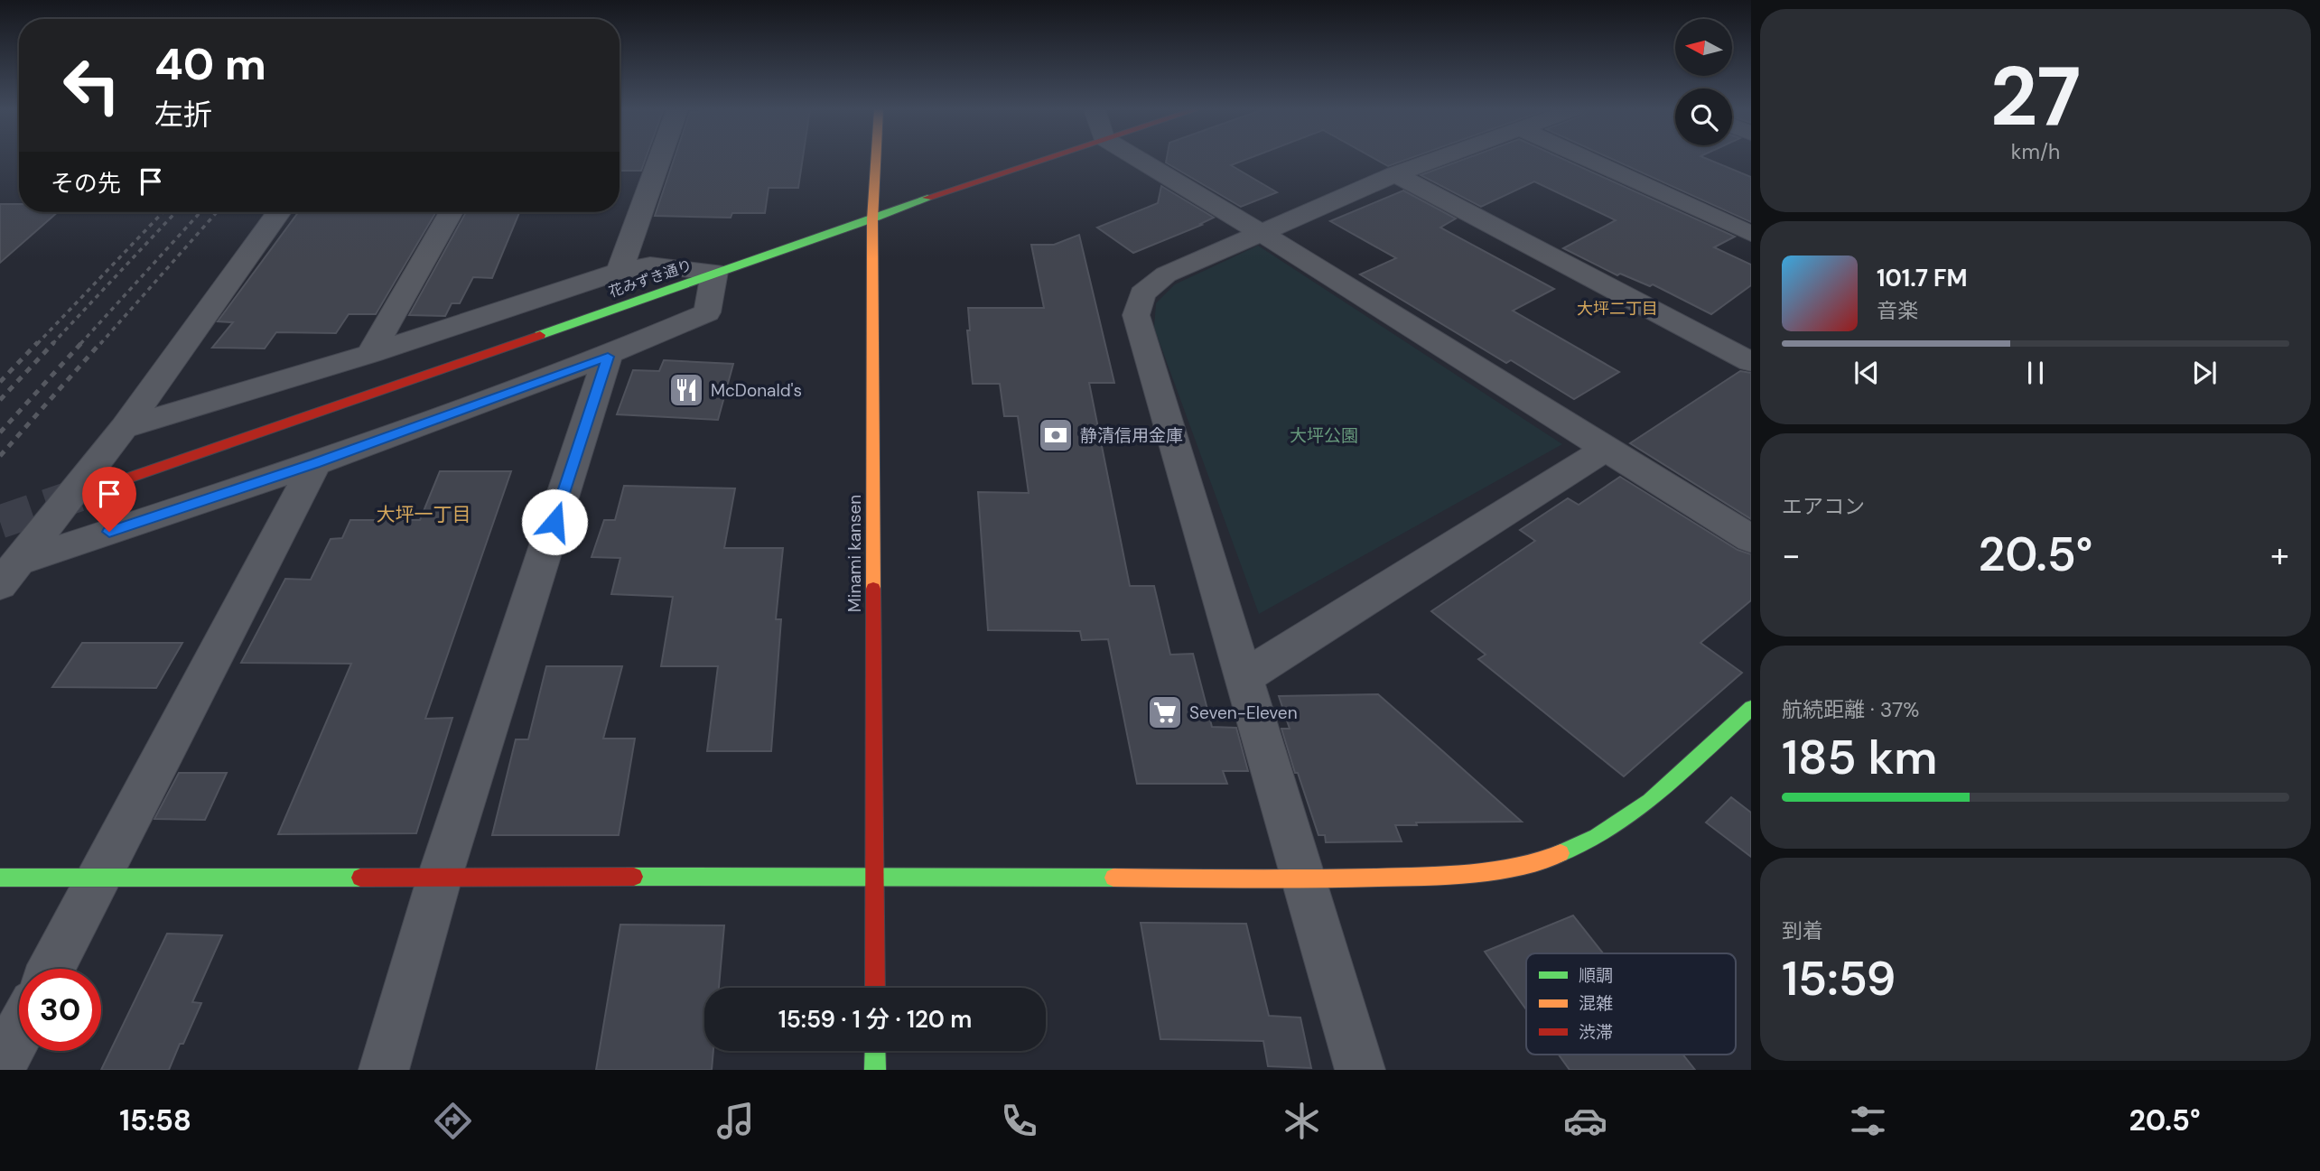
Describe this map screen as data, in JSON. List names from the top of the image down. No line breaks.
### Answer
{"streets":{"street":["花みずき通り","Minami kansen"]},"crossings":[["花みずき通り","Minami kansen"]],"districts":["大坪二丁目","大坪一丁目"],"parks":["大坪公園"],"places":{"restaurant":["McDonald's"],"bank":["静清信用金庫"],"supermarket":["Seven-Eleven"]},"legend":["順調","混雑","渋滞"],"north":"left","page":{"tile":[["27","km/h"],"エアコン",["航続距離 · 37%","185 km"],["到着","15:59"]],"turn":["40 m","左折"],"then":"その先","song":["101.7 FM","音楽"],"heat":["−","20.5°","+"],"limit":"30","trip":"15:59 · 1 分 · 120 m","tabs":["15:58","20.5°"]}}
